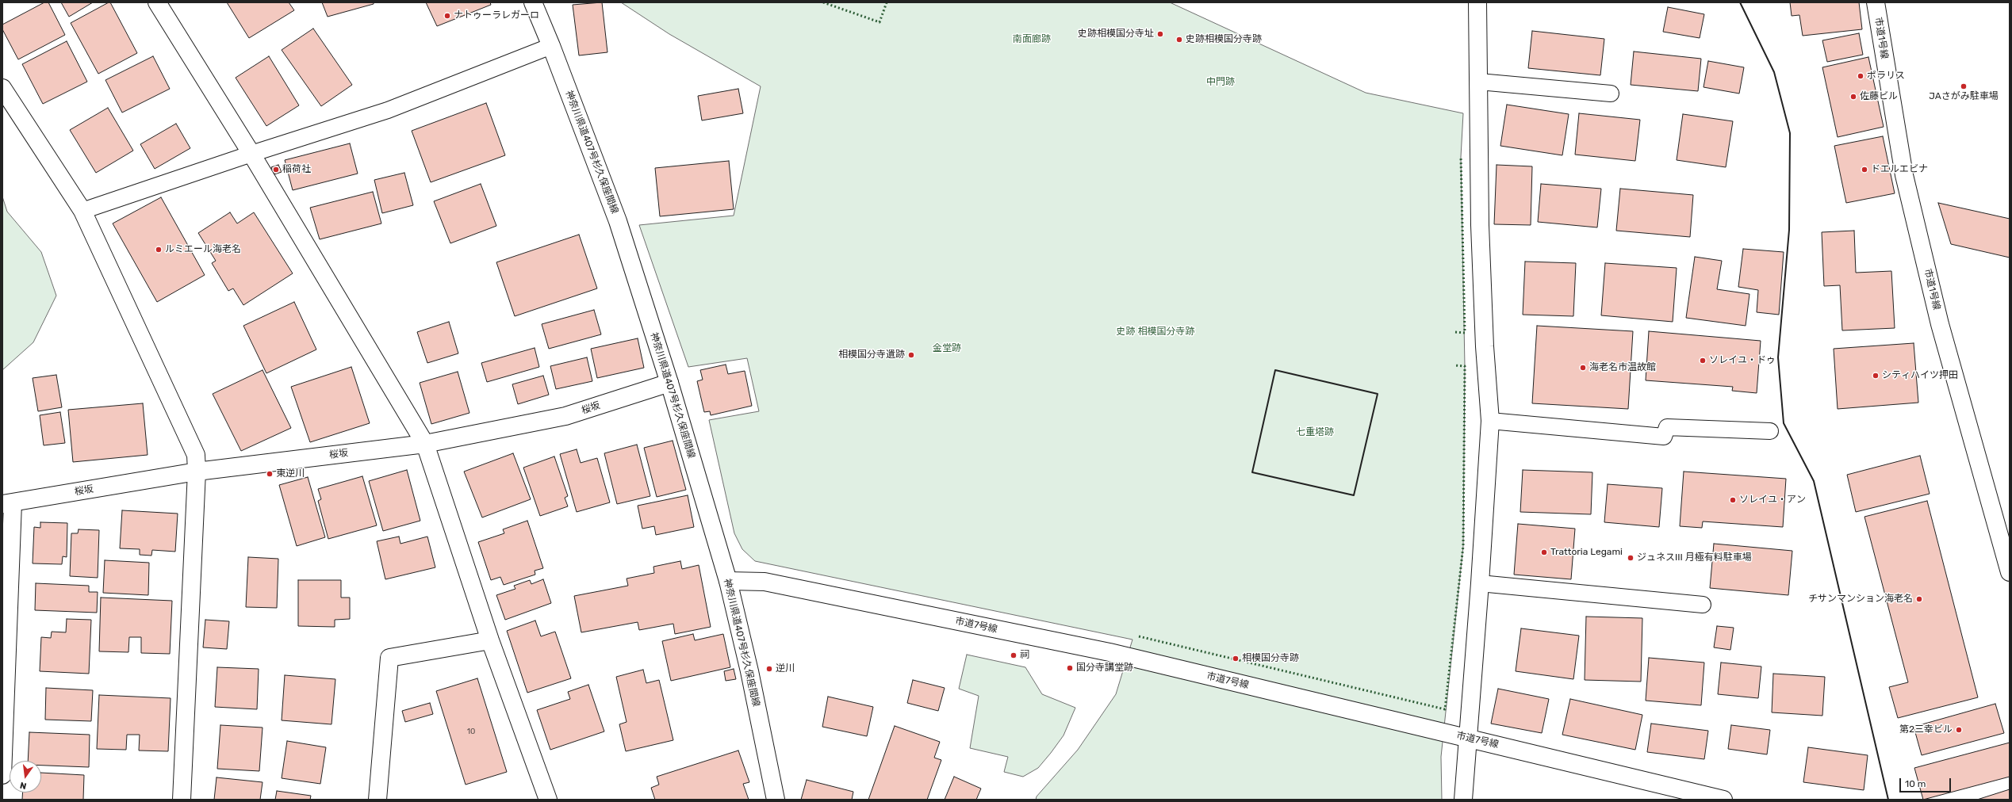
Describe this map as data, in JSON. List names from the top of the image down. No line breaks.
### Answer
{"streets":{"street":["市道1号線","神奈川県道407号杉久保座間線","桜坂","市道7号線"]},"crossings":[["神奈川県道407号杉久保座間線","桜坂"],["神奈川県道407号杉久保座間線","市道7号線"]],"parks":["南面廊跡","中門跡","史跡 相模国分寺跡","金堂跡","七重塔跡"],"places":["ナトゥーラレガーロ","史跡相模国分寺址","史跡相模国分寺跡","ポラリス","JAさがみ駐車場","佐藤ビル","稲荷社","ドエルエビナ","ルミエール海老名","相模国分寺遺跡","ソレイユ・ドゥ","海老名市温故館","シティハイツ押田","東逆川","ソレイユ・アン","Trattoria Legami","ジュネスIII 月極有料駐車場","チサンマンション海老名","祠","相模国分寺跡","国分寺講堂跡","逆川","第2三幸ビル"],"house_numbers":["10"],"scale_bar":"10 m","north":"bottom"}
